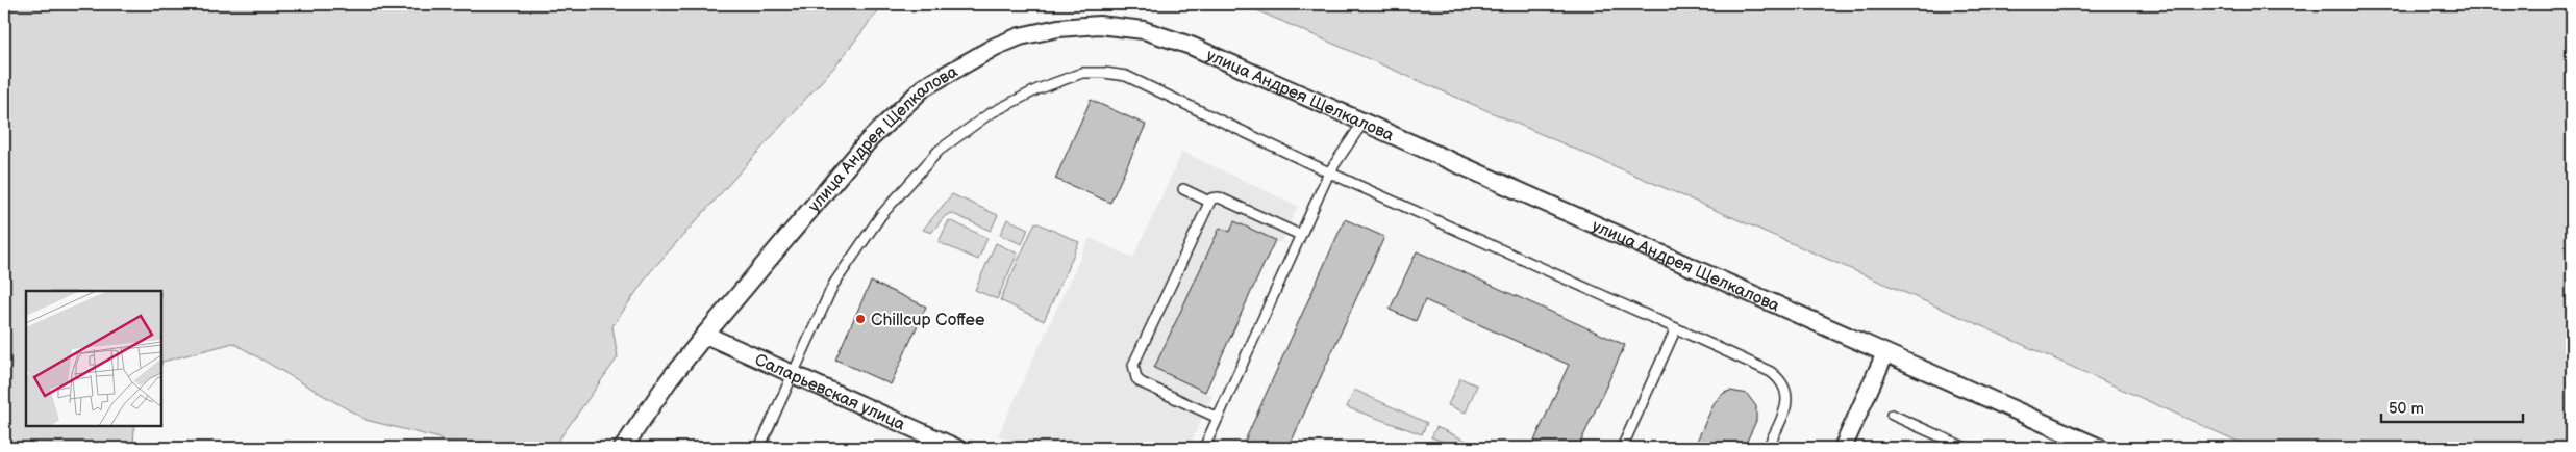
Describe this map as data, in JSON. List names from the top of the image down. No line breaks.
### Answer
{"streets":{"street":["улица Андрея Щелкалова","Саларьевская улица"]},"crossings":[["улица Андрея Щелкалова","Саларьевская улица"]],"places":["Chillcup Coffee"],"scale_bar":"50 m"}
